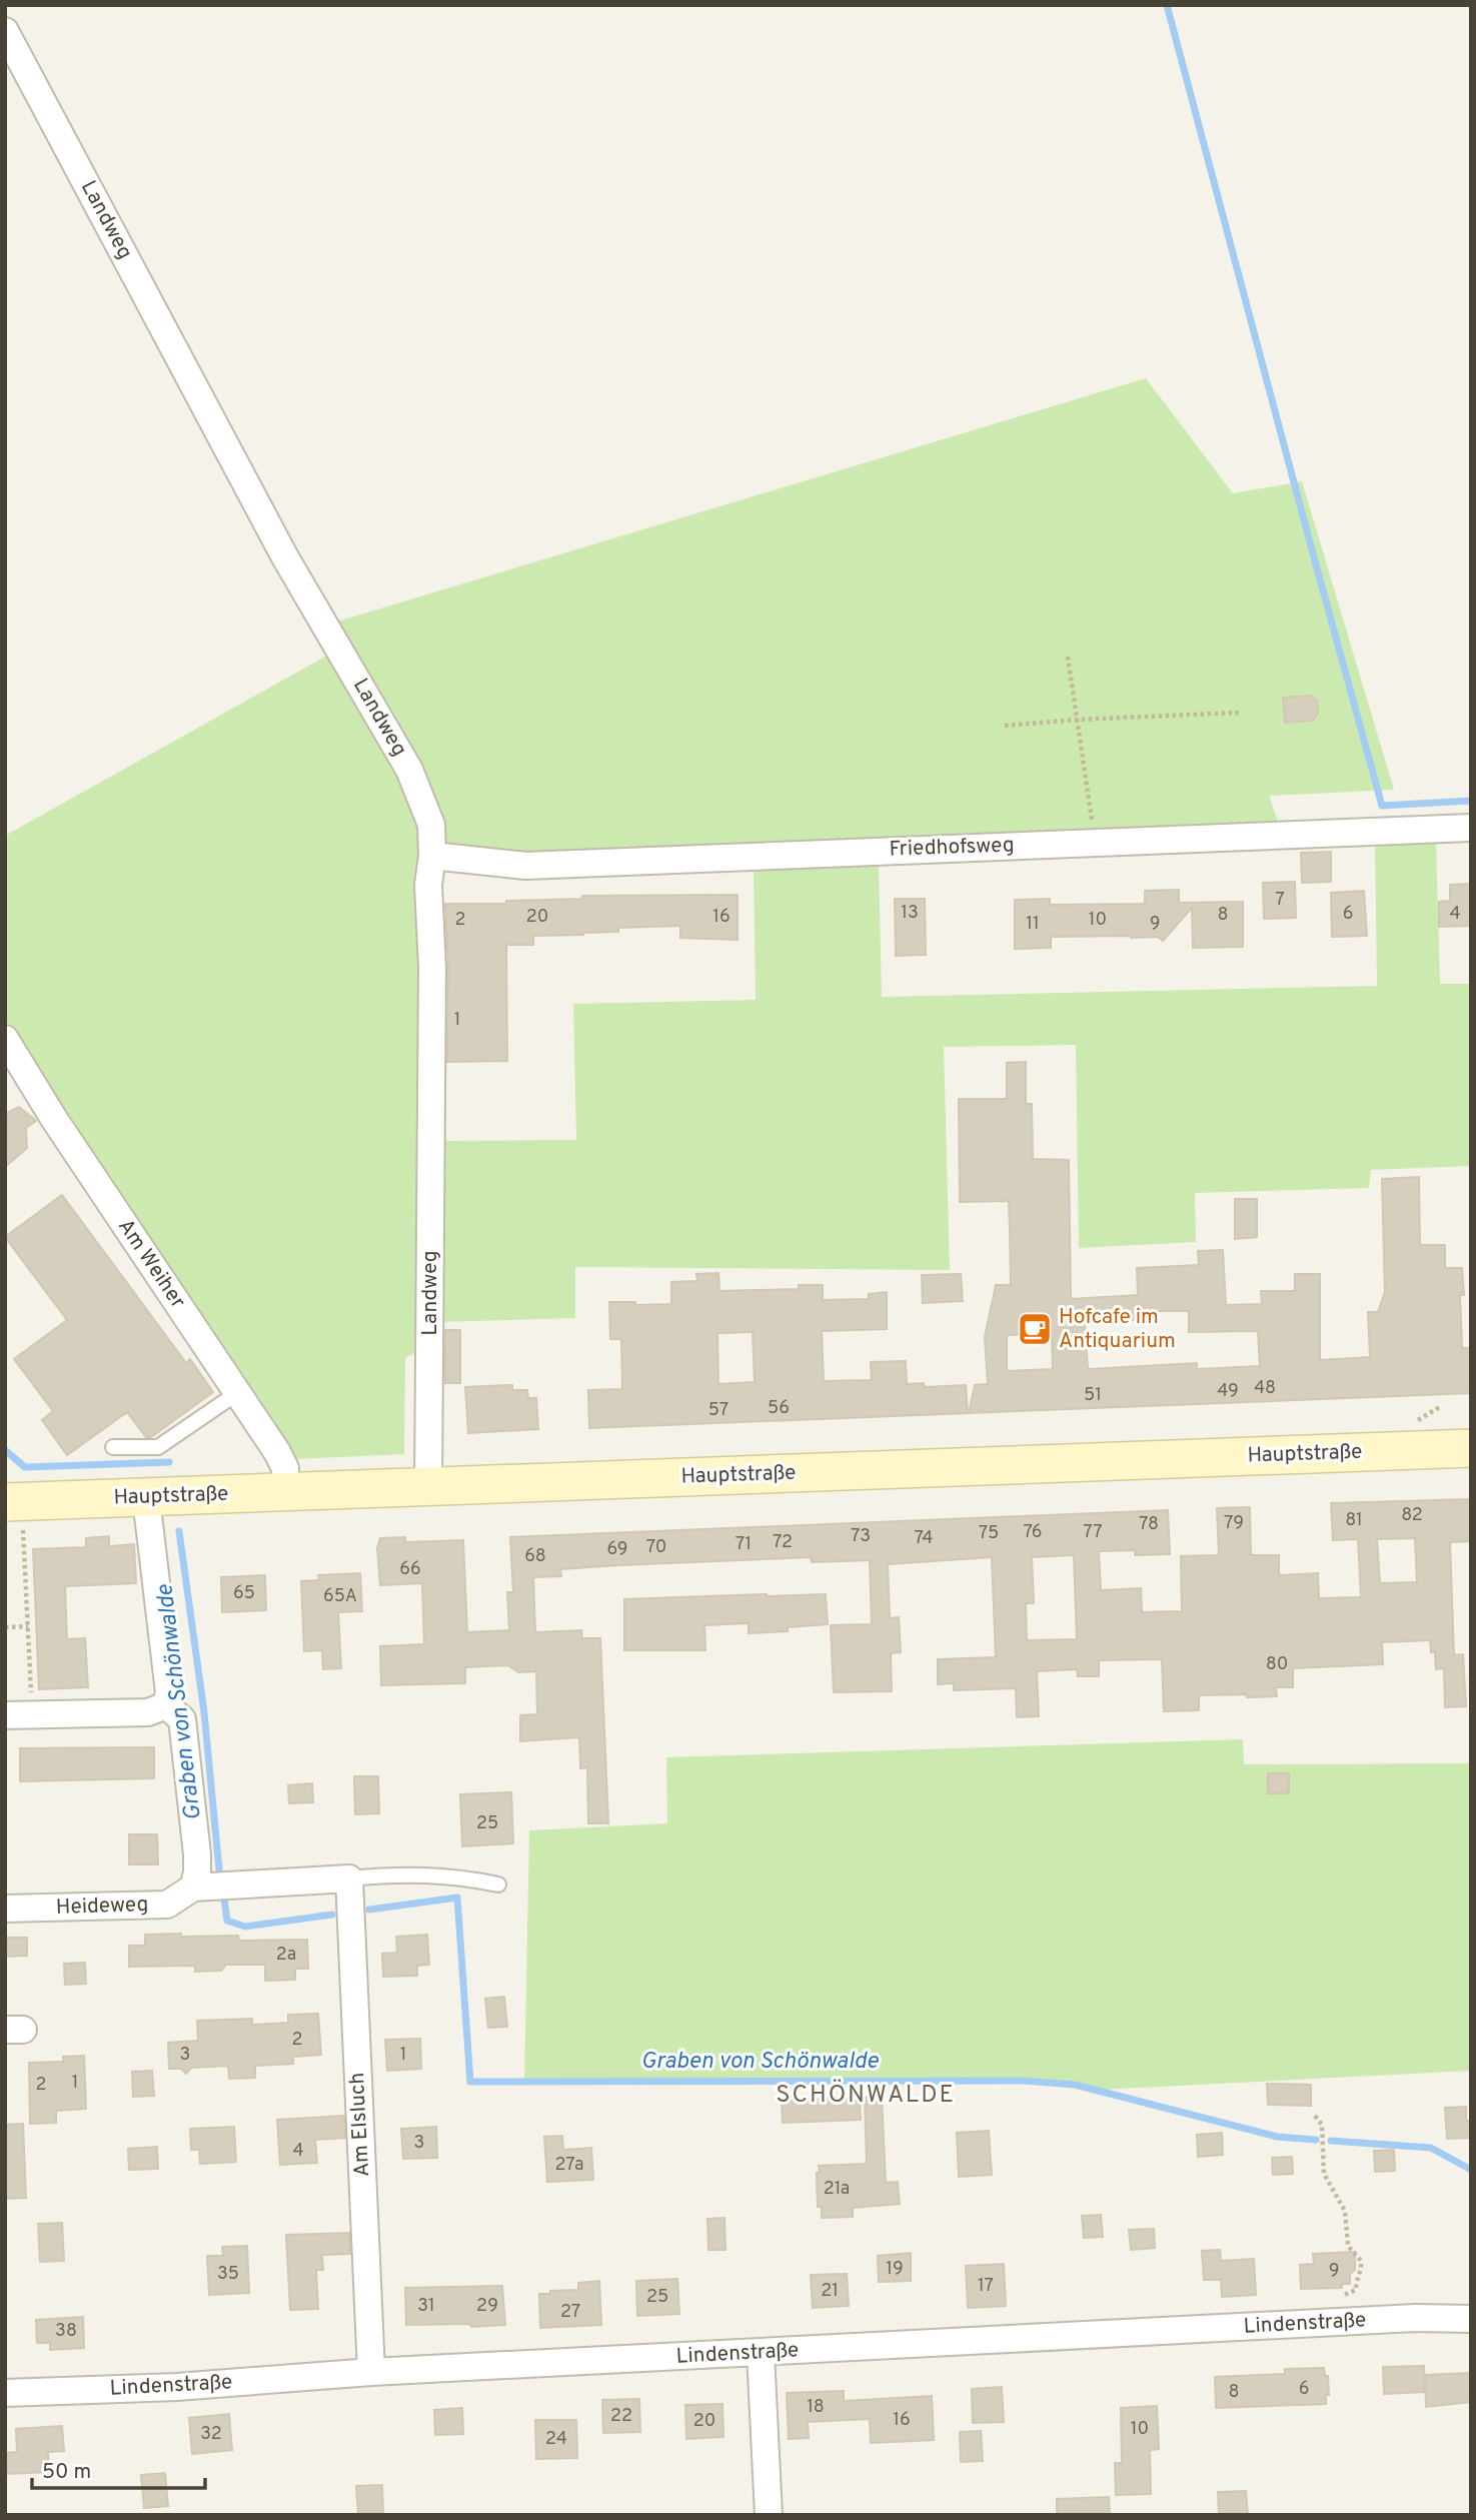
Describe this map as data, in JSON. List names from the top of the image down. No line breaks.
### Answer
{"streets":{"main road":["Hauptstraße"],"street":["Landweg","Friedhofsweg","Am Weiher","Heideweg","Am Elsluch","Lindenstraße"]},"crossings":[["Landweg","Friedhofsweg"],["Landweg","Hauptstraße"],["Am Weiher","Hauptstraße"],["Heideweg","Am Elsluch"],["Am Elsluch","Lindenstraße"]],"districts":["SCHÖNWALDE"],"water":["Graben von Schönwalde"],"places":{"cafe":["Hofcafe im Antiquarium"]},"house_numbers":["7","13","6","4","8","20","16","2","10","11","9","1","48","49","51","56","57","82","81","79","78","76","77","75","73","74","72","71","70","69","68","66","65","65A","80","25","2a","2","3","1","1","2","3","4","27a","21a","19","9","35","17","21","25","31","29","27","38","6","8","18","22","16","20","10","32","24"],"scale_bar":"50 m"}
